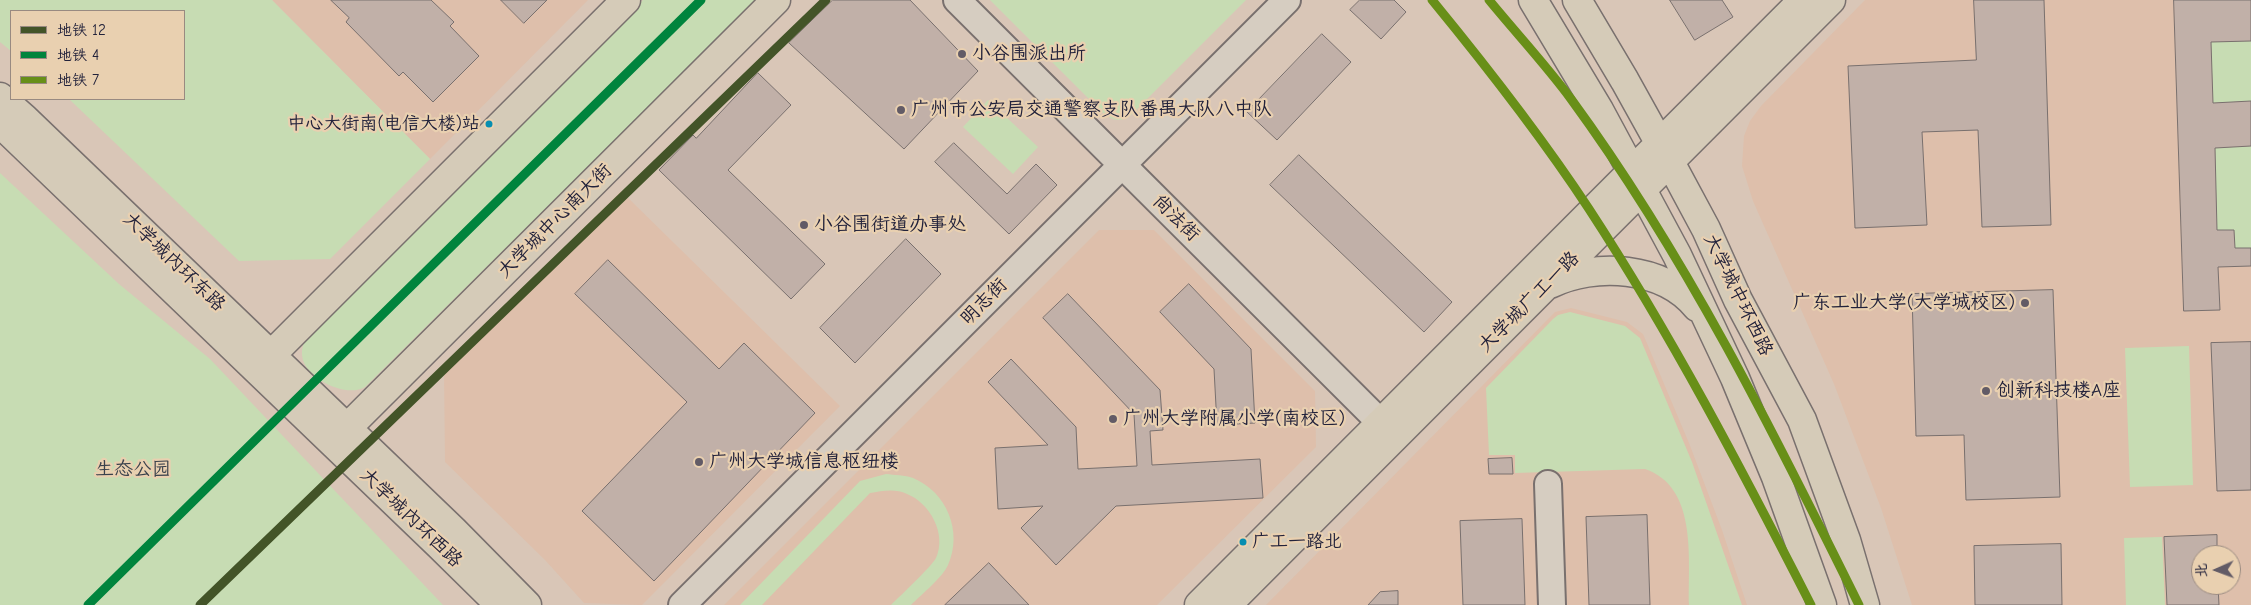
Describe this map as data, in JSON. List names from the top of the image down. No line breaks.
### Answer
{"streets":{"main road":["大学城中心南大街","大学城内环东路","大学城中环西路","大学城广工一路","大学城内环西路"],"street":["尚法街","明志街"]},"crossings":[["尚法街","明志街"],["尚法街","大学城广工一路"],["大学城中心南大街","大学城内环西路"],["大学城内环东路","大学城内环西路"],["大学城中环西路","大学城广工一路"]],"parks":["生态公园"],"places":["小谷围派出所","广州市公安局交通警察支队番禺大队八中队","中心大街南(电信大楼)站","小谷围街道办事处","广东工业大学(大学城校区)","创新科技楼A座","广州大学附属小学(南校区)","广州大学城信息枢纽楼","广工一路北"],"lines":["metro line 12","metro line 4","metro line 7"],"legend":["地铁 12","地铁 4","地铁 7"],"north":"left"}
